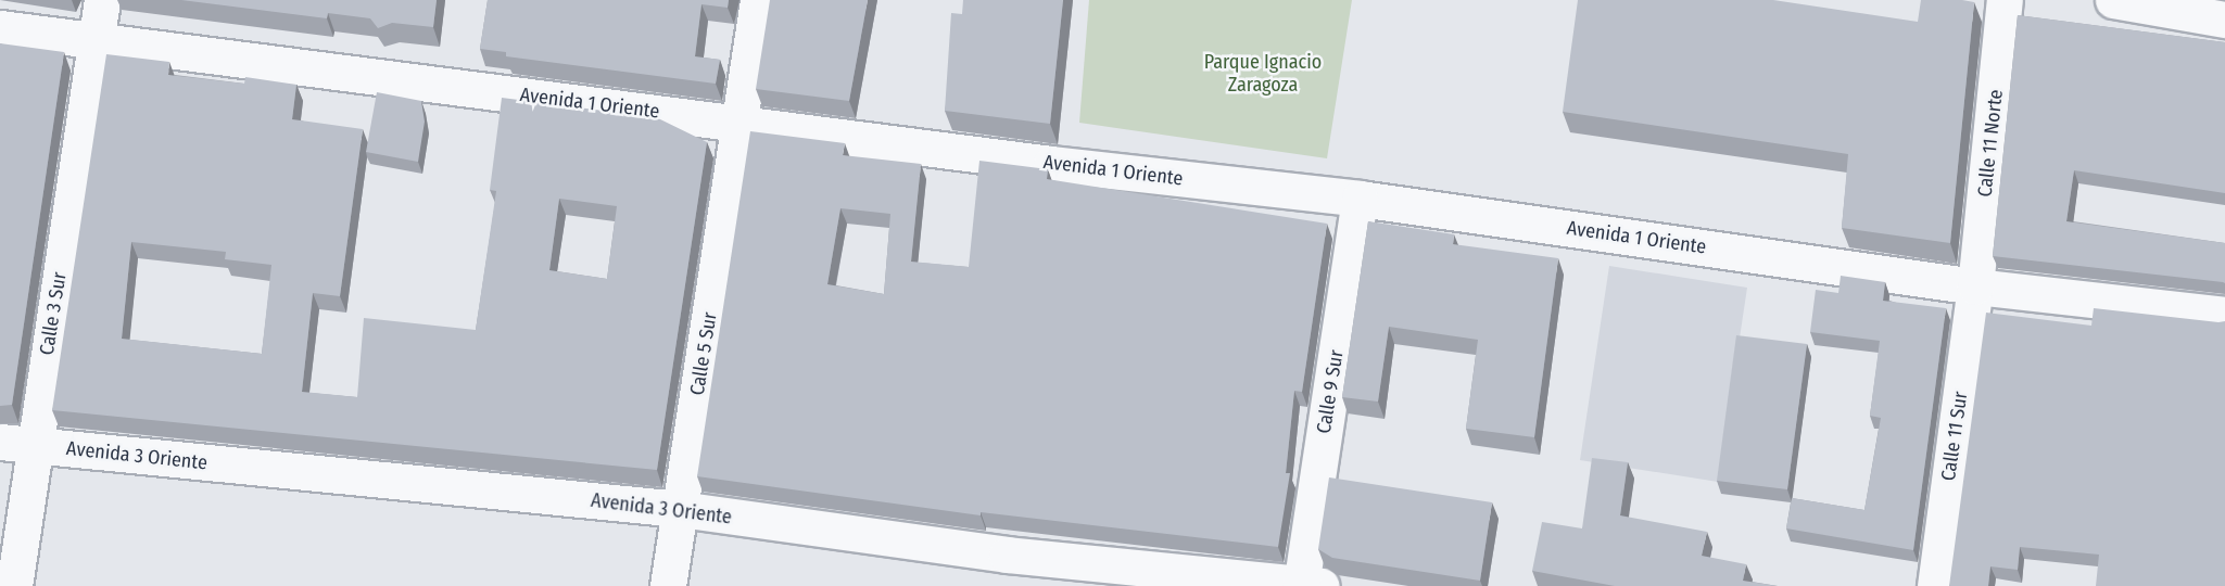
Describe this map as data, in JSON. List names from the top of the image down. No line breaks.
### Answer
{"streets":{"street":["Avenida 1 Oriente","Calle 11 Norte","Calle 3 Sur","Calle 5 Sur","Calle 9 Sur","Calle 11 Sur","Avenida 3 Oriente"]},"crossings":[["Avenida 1 Oriente","Calle 11 Norte"],["Avenida 1 Oriente","Calle 3 Sur"],["Avenida 1 Oriente","Calle 5 Sur"],["Avenida 1 Oriente","Calle 9 Sur"],["Avenida 1 Oriente","Calle 11 Sur"],["Calle 11 Norte","Calle 11 Sur"],["Calle 3 Sur","Avenida 3 Oriente"],["Calle 5 Sur","Avenida 3 Oriente"],["Calle 9 Sur","Avenida 3 Oriente"]],"parks":["Parque Ignacio Zaragoza"]}
